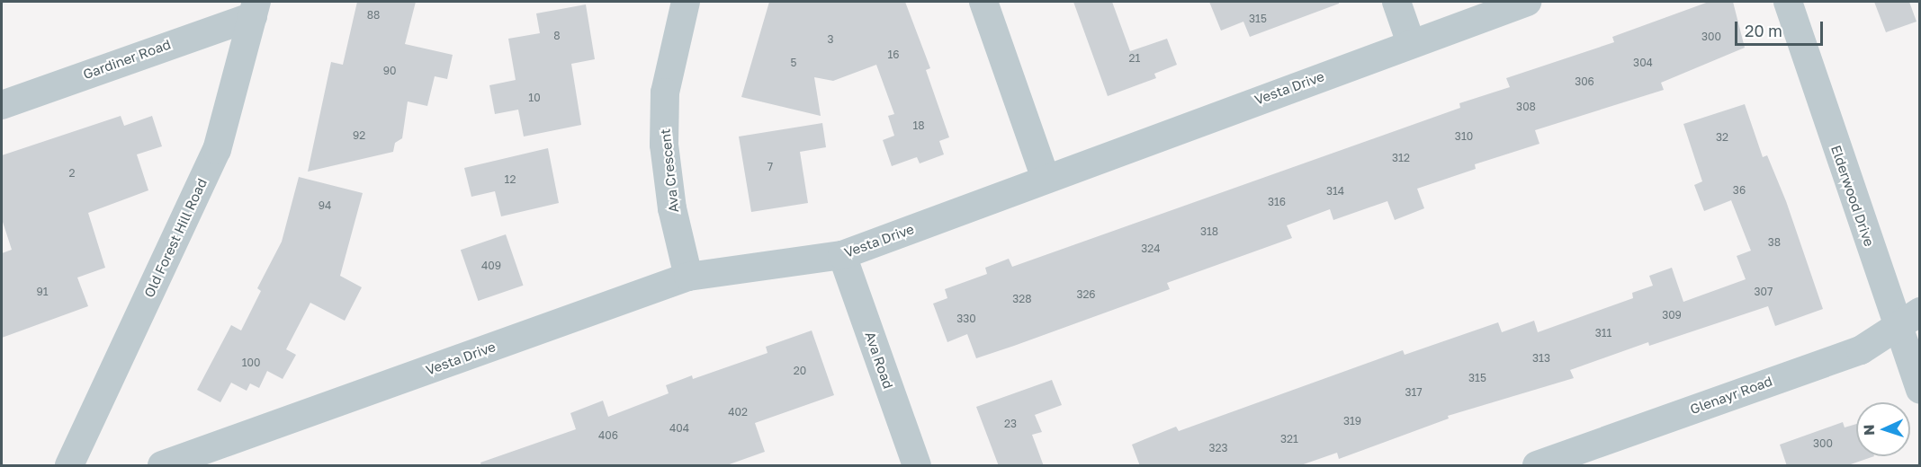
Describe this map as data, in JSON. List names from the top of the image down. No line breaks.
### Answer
{"streets":{"street":["Gardiner Road","Vesta Drive","Ava Crescent","Elderwood Drive","Old Forest Hill Road","Ava Road","Glenayr Road"]},"crossings":[["Gardiner Road","Old Forest Hill Road"],["Vesta Drive","Ava Crescent"],["Vesta Drive","Ava Road"],["Elderwood Drive","Glenayr Road"]],"house_numbers":["88","315","8","300","3","16","21","5","304","90","306","10","308","18","92","310","32","312","7","2","12","36","314","316","94","318","38","324","409","91","307","326","328","309","330","311","313","100","20","315","317","402","319","23","404","406","321","300","323"],"scale_bar":"20 m","north":"left"}
